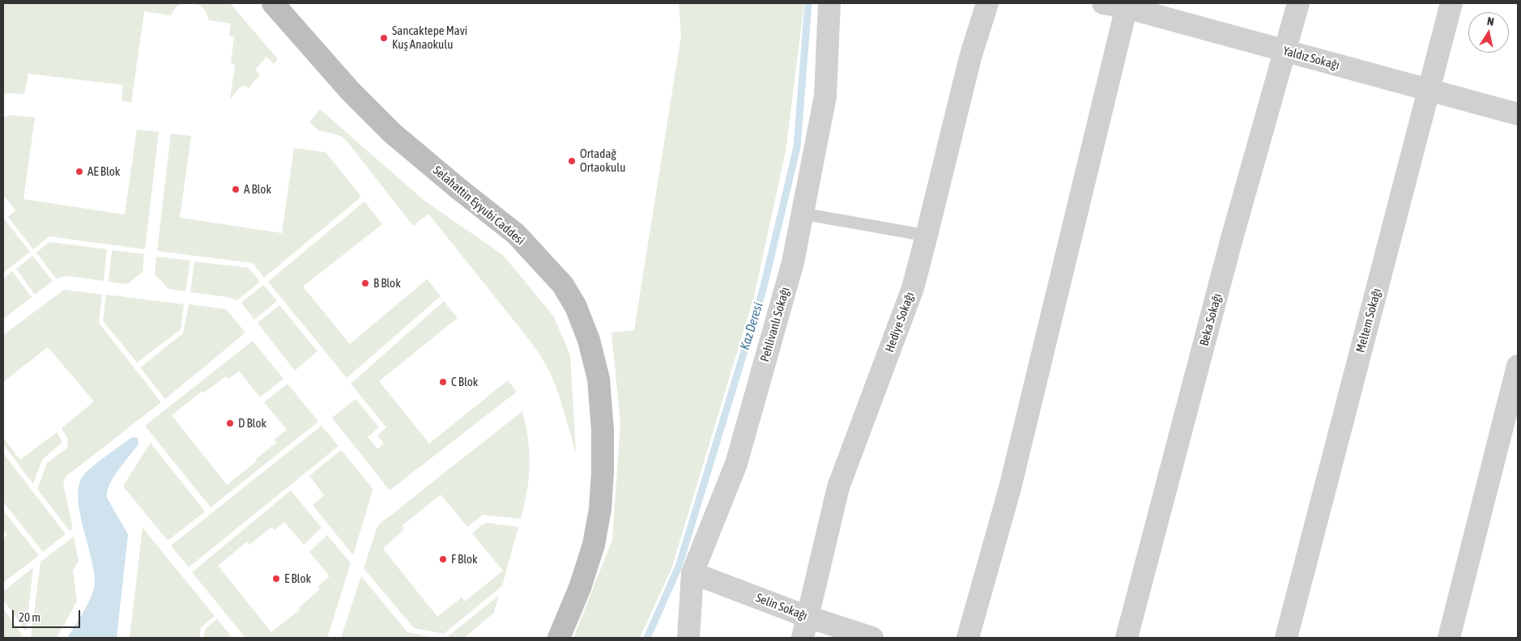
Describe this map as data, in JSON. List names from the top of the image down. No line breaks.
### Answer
{"streets":{"main road":["Selahattin Eyyubi Caddesi"],"street":["Yaldız Sokağı","Beka Sokağı","Meltem Sokağı","Hediye Sokağı","Pehlivanlı Sokağı","Selin Sokağı"]},"crossings":[["Yaldız Sokağı","Beka Sokağı"],["Yaldız Sokağı","Meltem Sokağı"],["Hediye Sokağı","Selin Sokağı"],["Pehlivanlı Sokağı","Selin Sokağı"]],"water":["Kaz Deresi"],"places":["Sancaktepe Mavi Kuş Anaokulu","Ortadağ Ortaokulu","AE Blok","A Blok","B Blok","C Blok","D Blok","F Blok","E Blok"],"scale_bar":"20 m","north":"top"}
